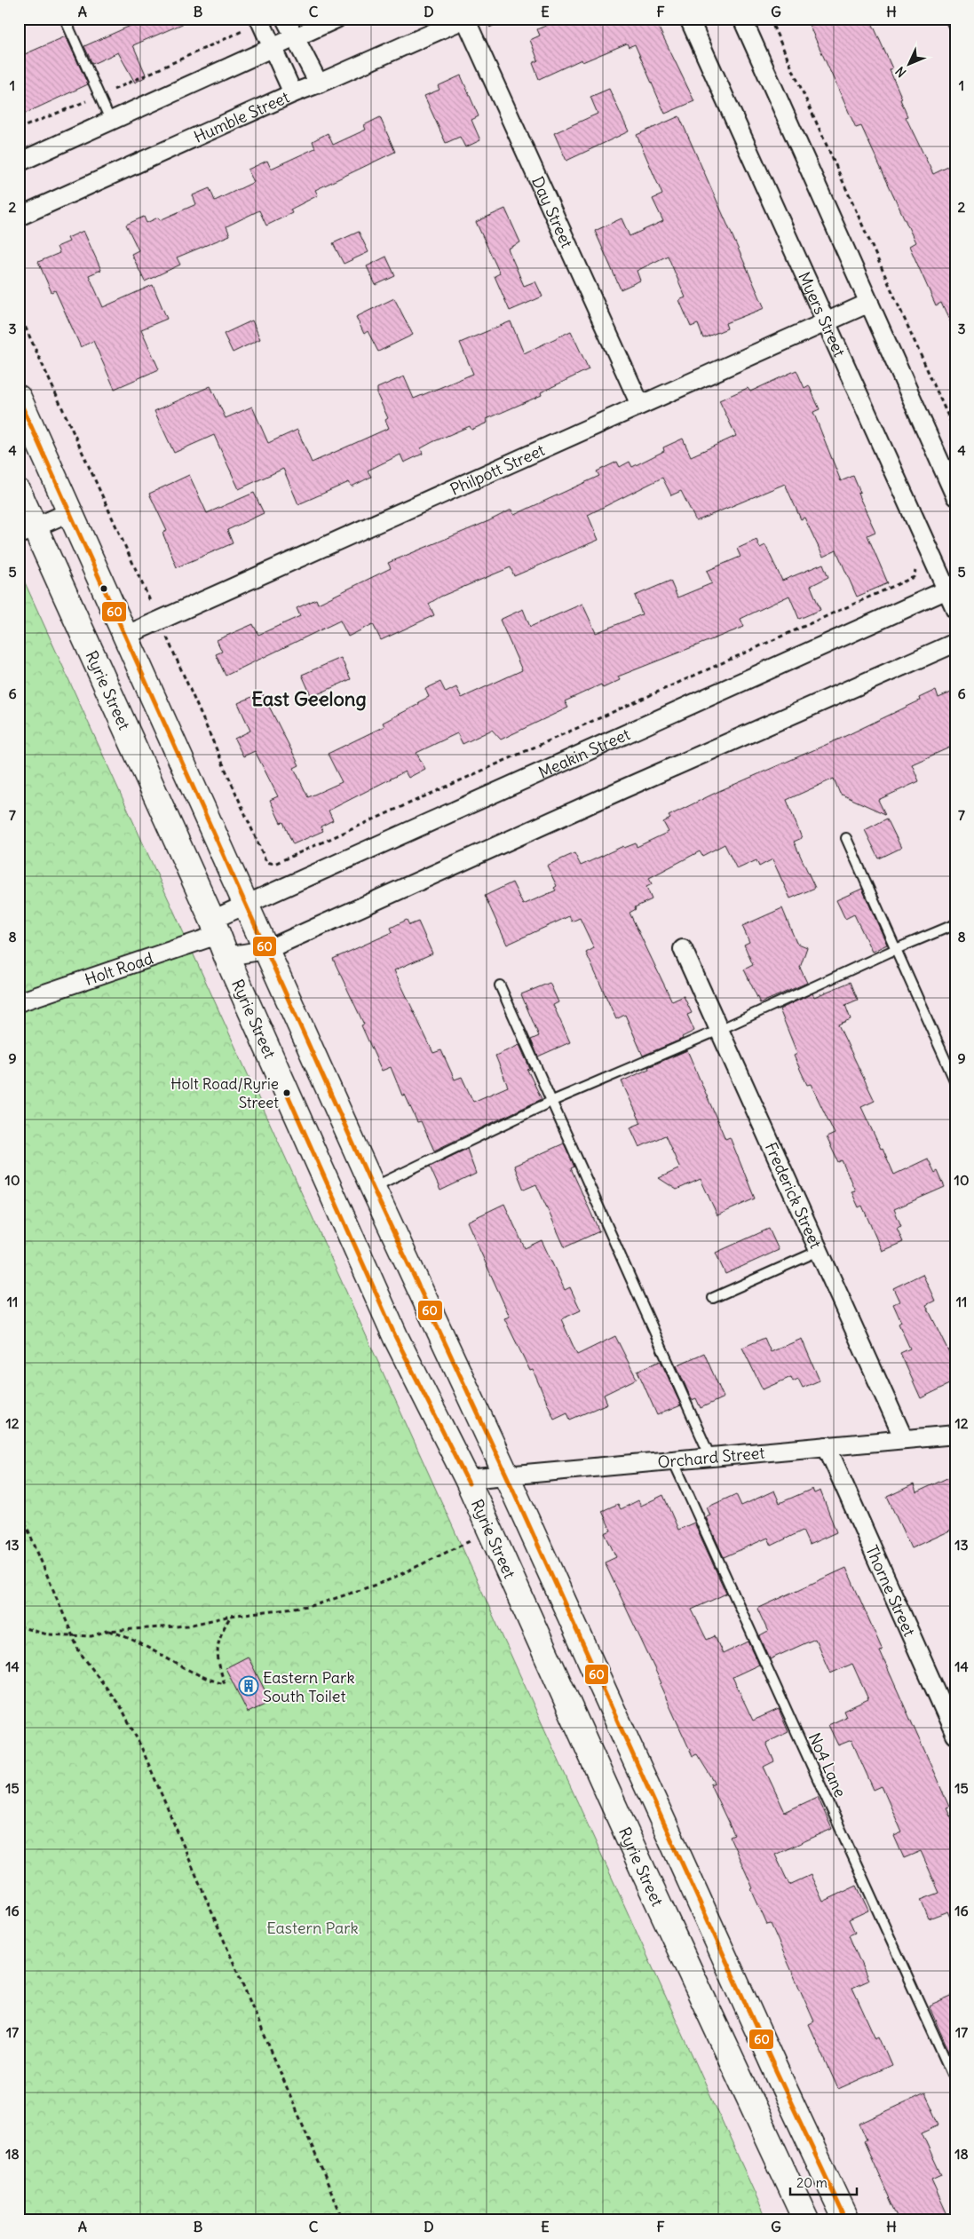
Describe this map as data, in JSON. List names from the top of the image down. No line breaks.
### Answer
{"streets":{"main road":["Ryrie Street"],"street":["Humble Street","Day Street","Myers Street","Philpott Street","Meakin Street","Holt Road","Frederick Street","Orchard Street","Thorne Street"],"lane":["No4 Lane"]},"crossings":[["Humble Street","Day Street"],["Day Street","Philpott Street"],["Myers Street","Philpott Street"],["Myers Street","Meakin Street"],["Ryrie Street","Meakin Street"],["Ryrie Street","Holt Road"],["Ryrie Street","Orchard Street"],["Meakin Street","Holt Road"],["Frederick Street","Orchard Street"],["Orchard Street","Thorne Street"],["Orchard Street","No4 Lane"]],"districts":["East Geelong"],"parks":["Eastern Park"],"places":{"other":["Holt Road/Ryrie Street"],"building":["Eastern Park South Toilet"]},"lines":["transit line 60"],"scale_bar":"20 m","north":"bottom left","grid":{"columns":["A","B","C","D","E","F","G","H"],"rows":["1","2","3","4","5","6","7","8","9","10","11","12","13","14","15","16","17","18"]}}
